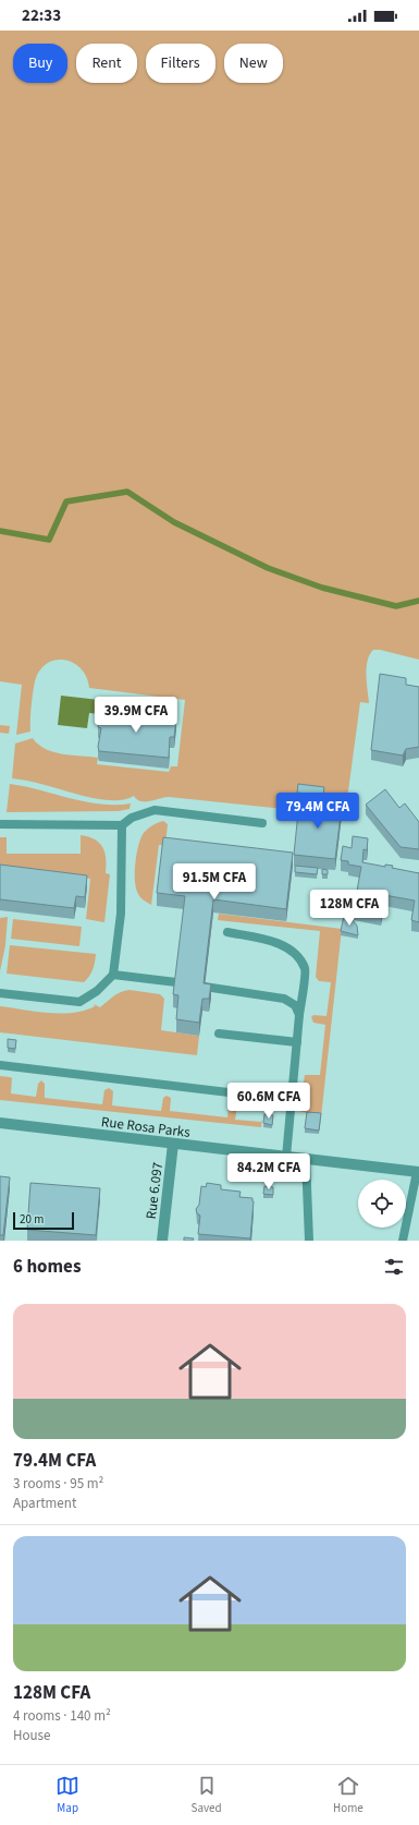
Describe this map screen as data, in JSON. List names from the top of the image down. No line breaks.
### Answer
{"streets":{"street":["Rue Rosa Parks","Rue 6.097"]},"crossings":[["Rue Rosa Parks","Rue 6.097"]],"scale_bar":"20 m","page":{"status":"22:33","chip":["Buy","Rent","Filters","New"],"price":["39.9M CFA","79.4M CFA","91.5M CFA","128M CFA","60.6M CFA","84.2M CFA"],"scale":"20 m","heading":"6 homes","list":[{"name":"79.4M CFA","note":"3 rooms · 95 m² · Apartment"},{"name":"128M CFA","note":"4 rooms · 140 m² · House"}],"tabs":["Map","Saved","Home"]}}
